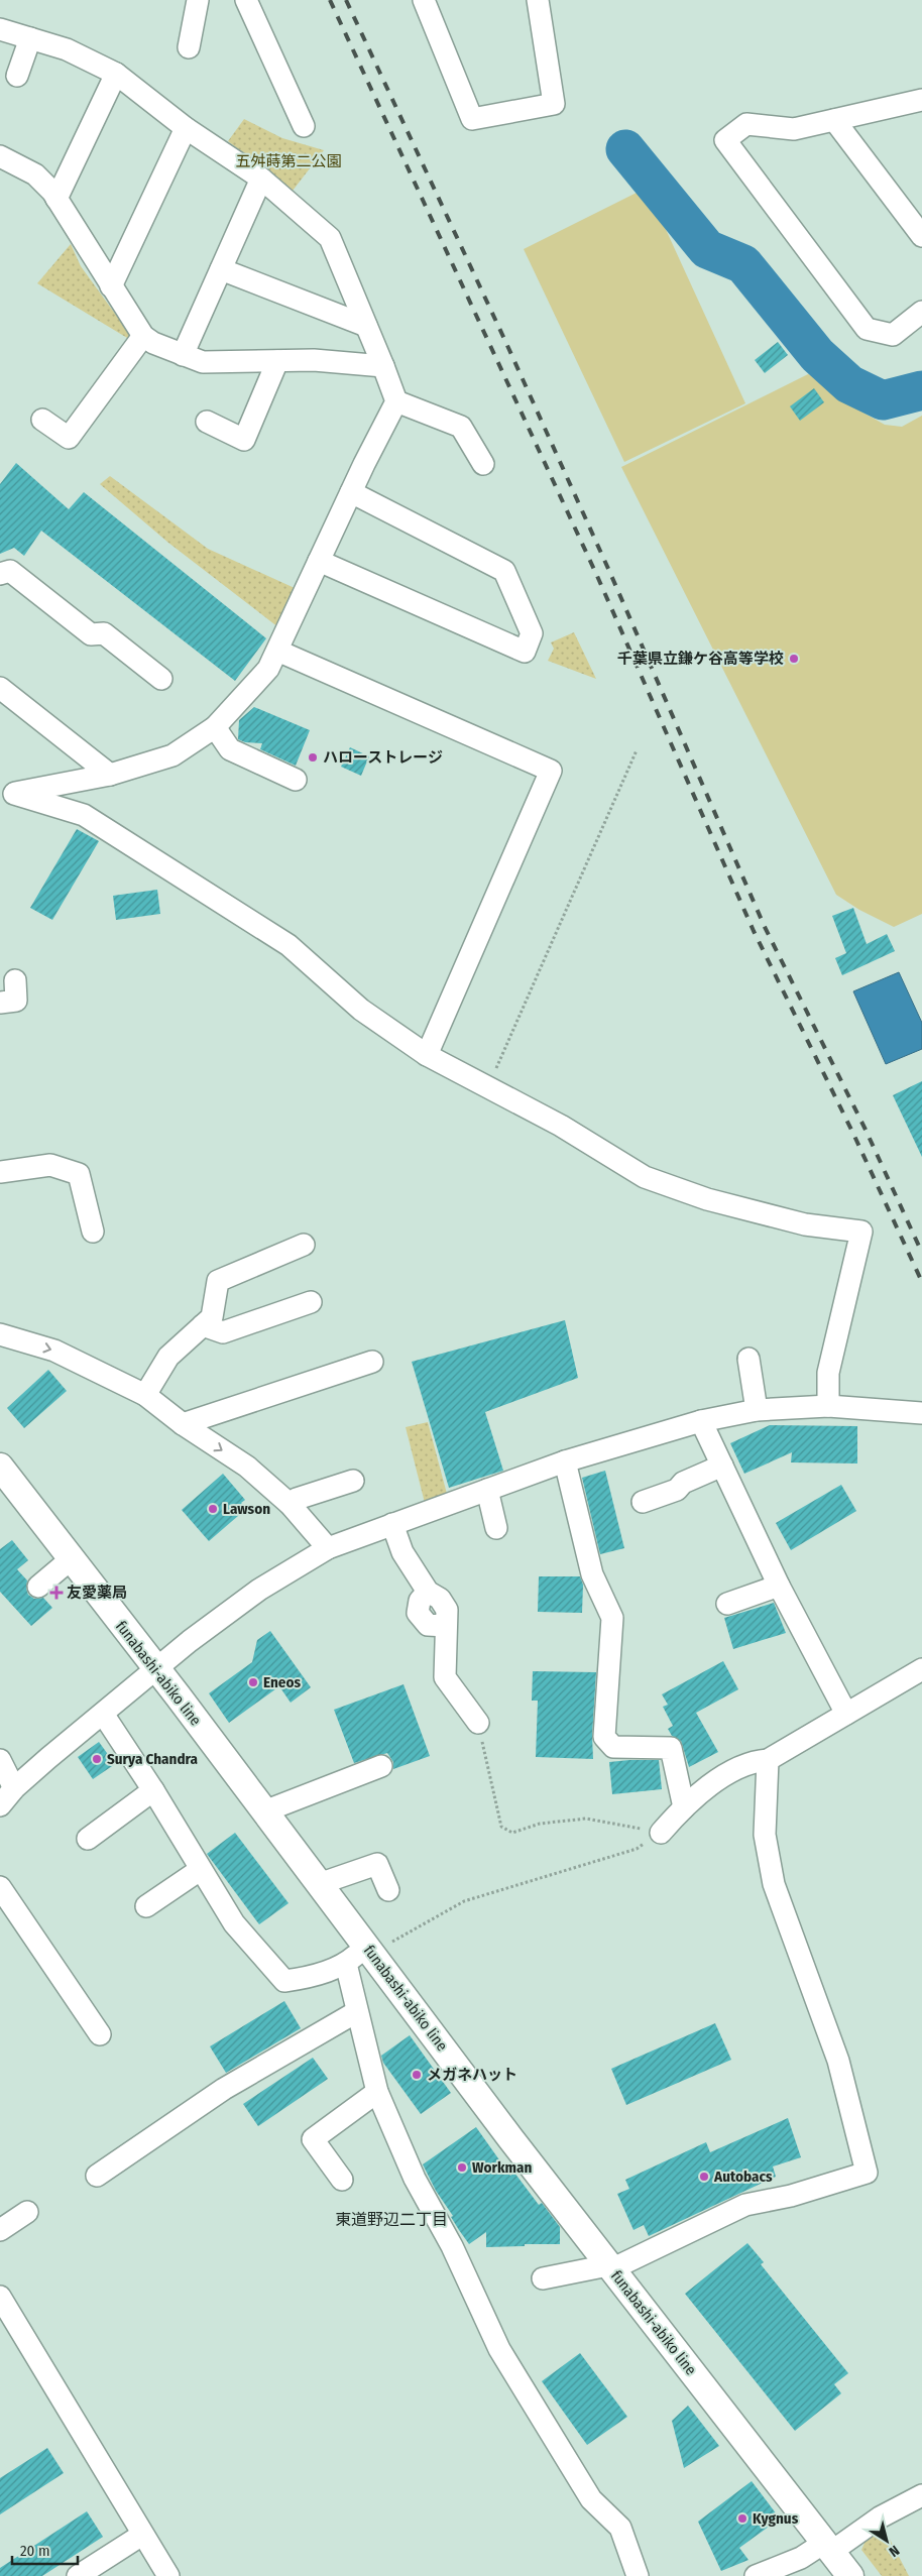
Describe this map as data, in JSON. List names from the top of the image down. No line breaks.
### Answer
{"streets":{"main road":["funabashi-abiko line"]},"districts":["東道野辺二丁目"],"parks":["五舛蒔第二公園"],"places":{"other":["千葉県立鎌ケ谷高等学校","ハローストレージ","Lawson","Eneos","Surya Chandra","メガネハット","Workman","Autobacs","Kygnus"],"health":["友愛薬局"]},"scale_bar":"20 m","north":"bottom right"}
